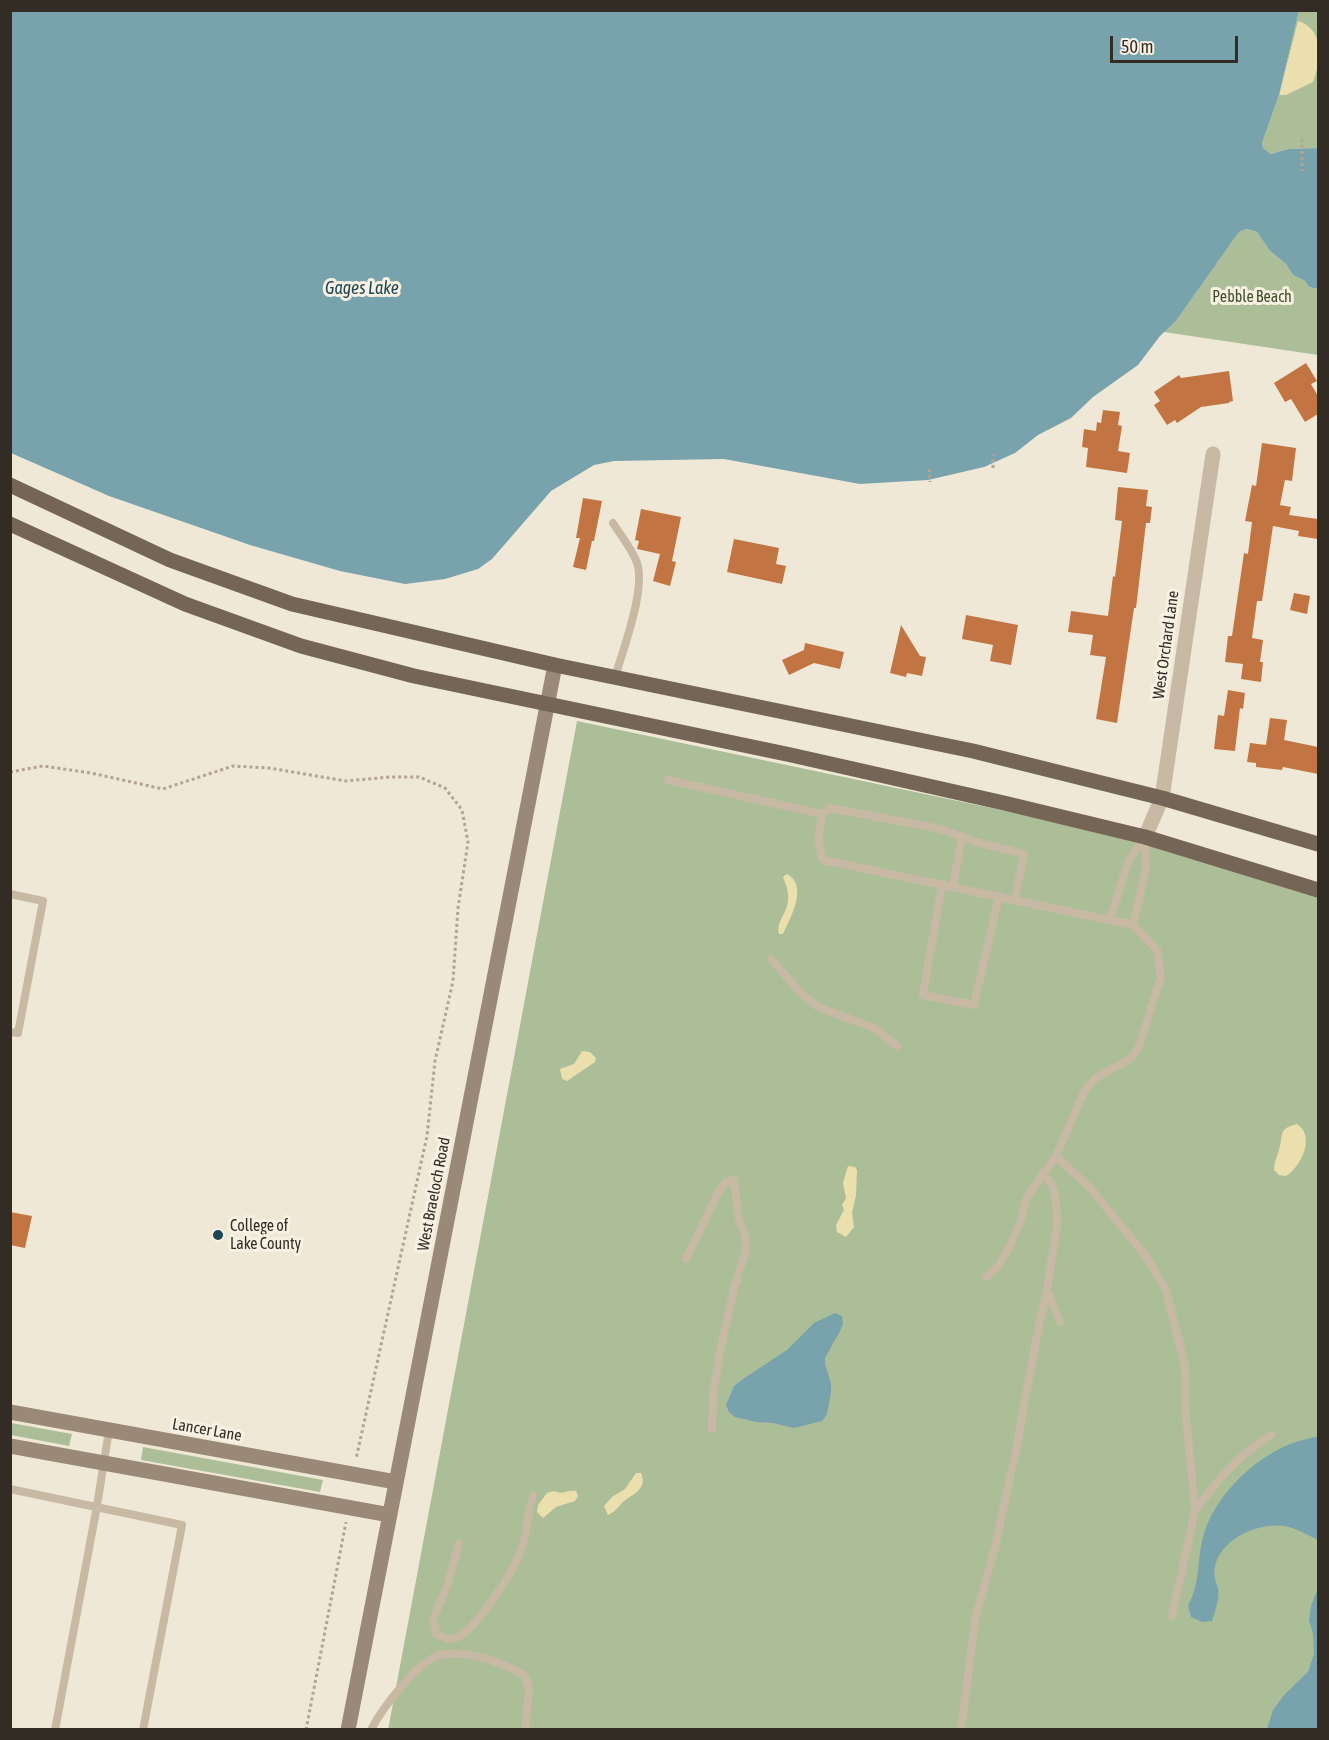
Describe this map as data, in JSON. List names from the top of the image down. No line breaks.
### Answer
{"streets":{"street":["West Orchard Lane","West Braeloch Road","Lancer Lane"]},"crossings":[["West Braeloch Road","Lancer Lane"]],"water":["Gages Lake"],"parks":["Pebble Beach"],"places":["College of Lake County"],"scale_bar":"50 m"}
